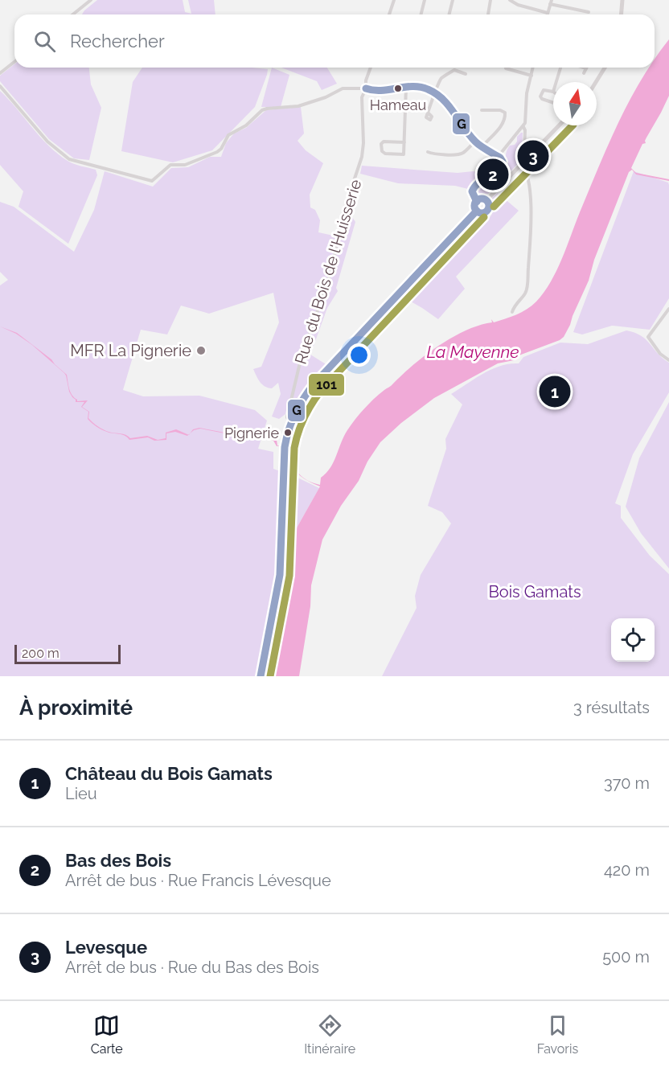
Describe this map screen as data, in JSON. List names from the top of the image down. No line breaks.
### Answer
{"streets":{"street":["Rue du Bois de l'Huisserie"]},"water":["La Mayenne"],"parks":["Bois Gamats"],"places":["Hameau","MFR La Pignerie","Pignerie"],"lines":["transit line G","transit line 101"],"scale_bar":"200 m","north":"top","page":{"search":"Rechercher","pins":["3","2","1"],"scale":"200 m","heading":["À proximité","3 résultats"],"list":[{"mark":"1","name":"Château du Bois Gamats","note":"Lieu","value":"370 m"},{"mark":"2","name":"Bas des Bois","note":"Arrêt de bus · Rue Francis Lévesque","value":"420 m"},{"mark":"3","name":"Levesque","note":"Arrêt de bus · Rue du Bas des Bois","value":"500 m"}],"nav":["Carte","Itinéraire","Favoris"]}}
